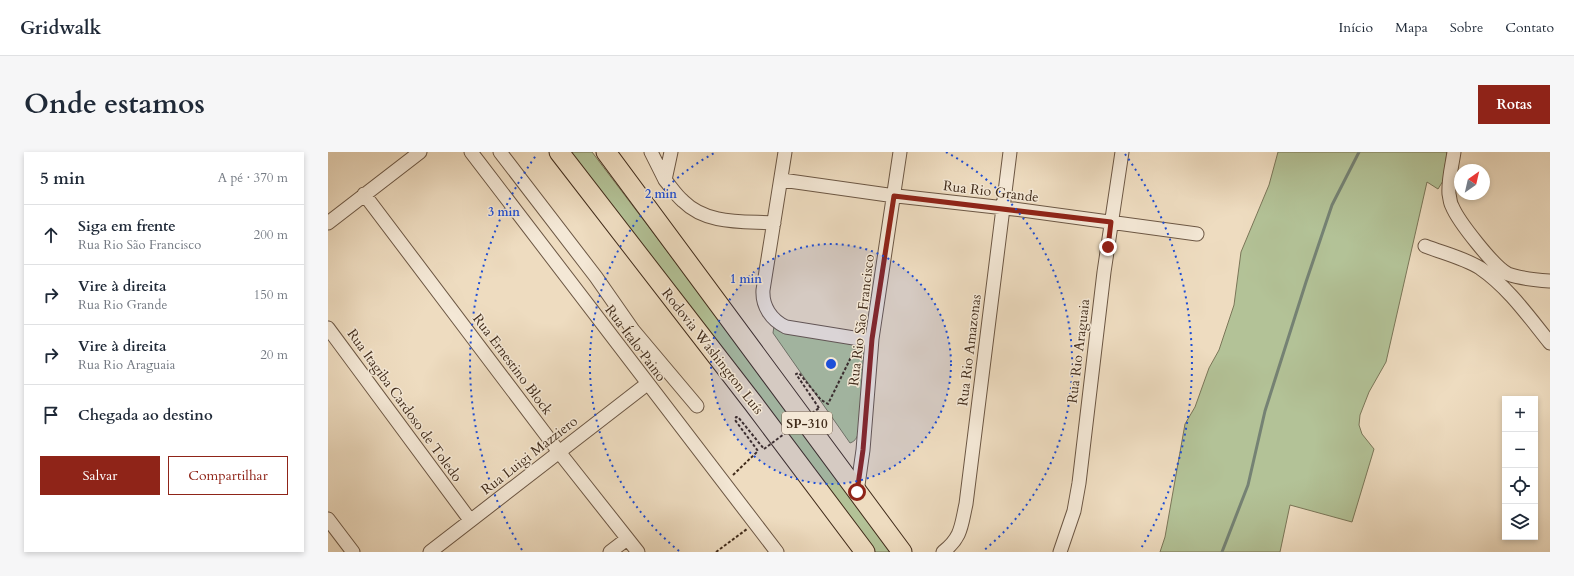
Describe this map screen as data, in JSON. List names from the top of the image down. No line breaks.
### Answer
{"streets":{"highway":["Rodovia Washington Luís","SP-310"],"street":["Rua Rio Grande","Rua Rio São Francisco","Rua Ítalo Paino","Rua Rio Amazonas","Rua Rio Araguaia","Rua Ernestino Block","Rua Itagiba Cardoso de Toledo","Rua Luigi Mazziero"]},"crossings":[["Rua Rio Grande","Rua Rio São Francisco"],["Rua Rio Grande","Rua Rio Amazonas"],["Rua Rio Grande","Rua Rio Araguaia"],["Rua Rio São Francisco","SP-310"],["Rua Ítalo Paino","Rua Luigi Mazziero"],["Rua Ernestino Block","Rua Luigi Mazziero"],["Rua Itagiba Cardoso de Toledo","Rua Luigi Mazziero"]],"north":"top right","page":{"header":"Gridwalk","nav":["Início","Mapa","Sobre","Contato"],"title":"Onde estamos","buttons":["Rotas",["Salvar","Compartilhar"]],"heading":["5 min","A pé · 370 m"],"list":[["Siga em frente","Rua Rio São Francisco","200 m"],["Vire à direita","Rua Rio Grande","150 m"],["Vire à direita","Rua Rio Araguaia","20 m"],"Chegada ao destino"],"map_buttons":["+","−"]},"rings":["2 min","3 min","1 min"]}
